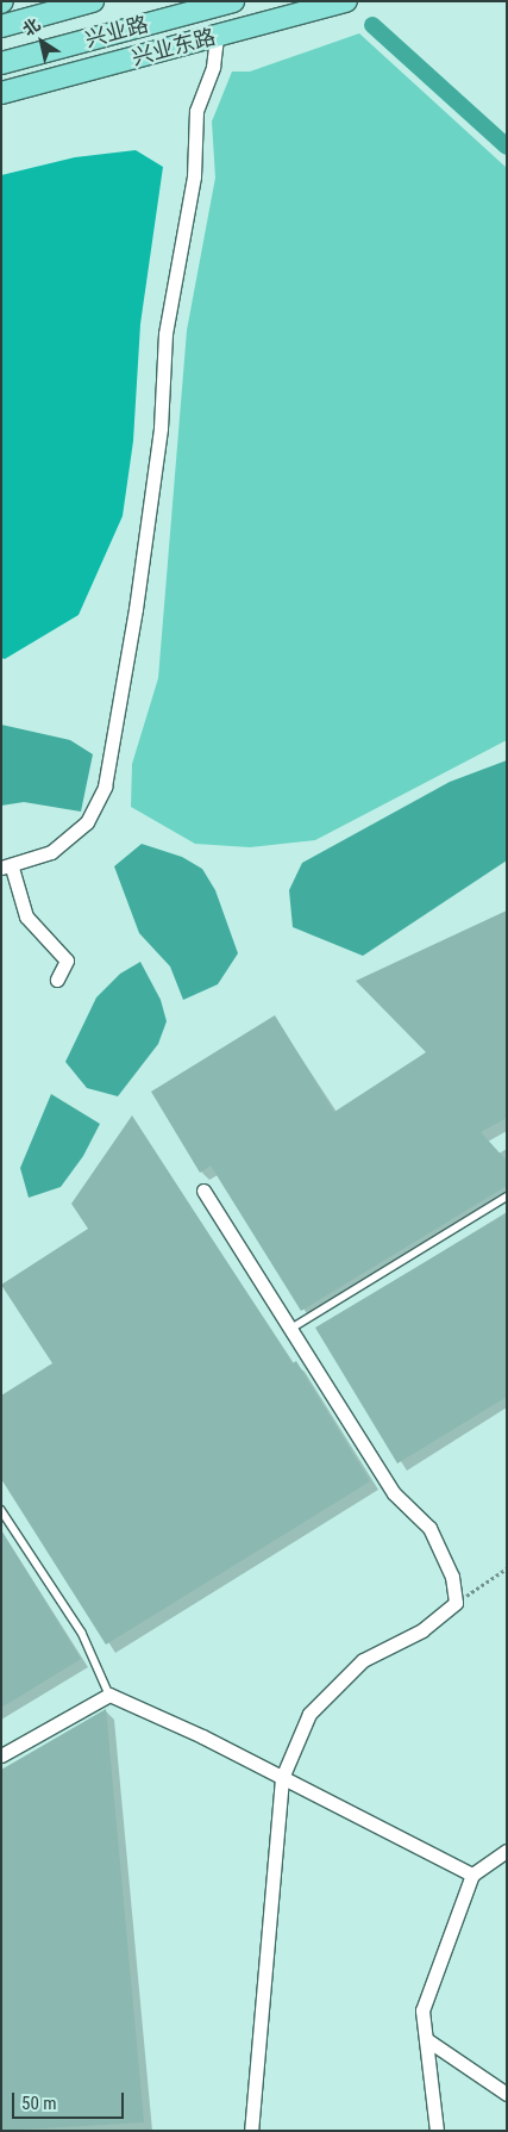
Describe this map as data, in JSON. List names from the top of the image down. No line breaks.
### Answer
{"streets":{"main road":["兴业路","兴业东路"]},"scale_bar":"50 m","north":"top left"}
